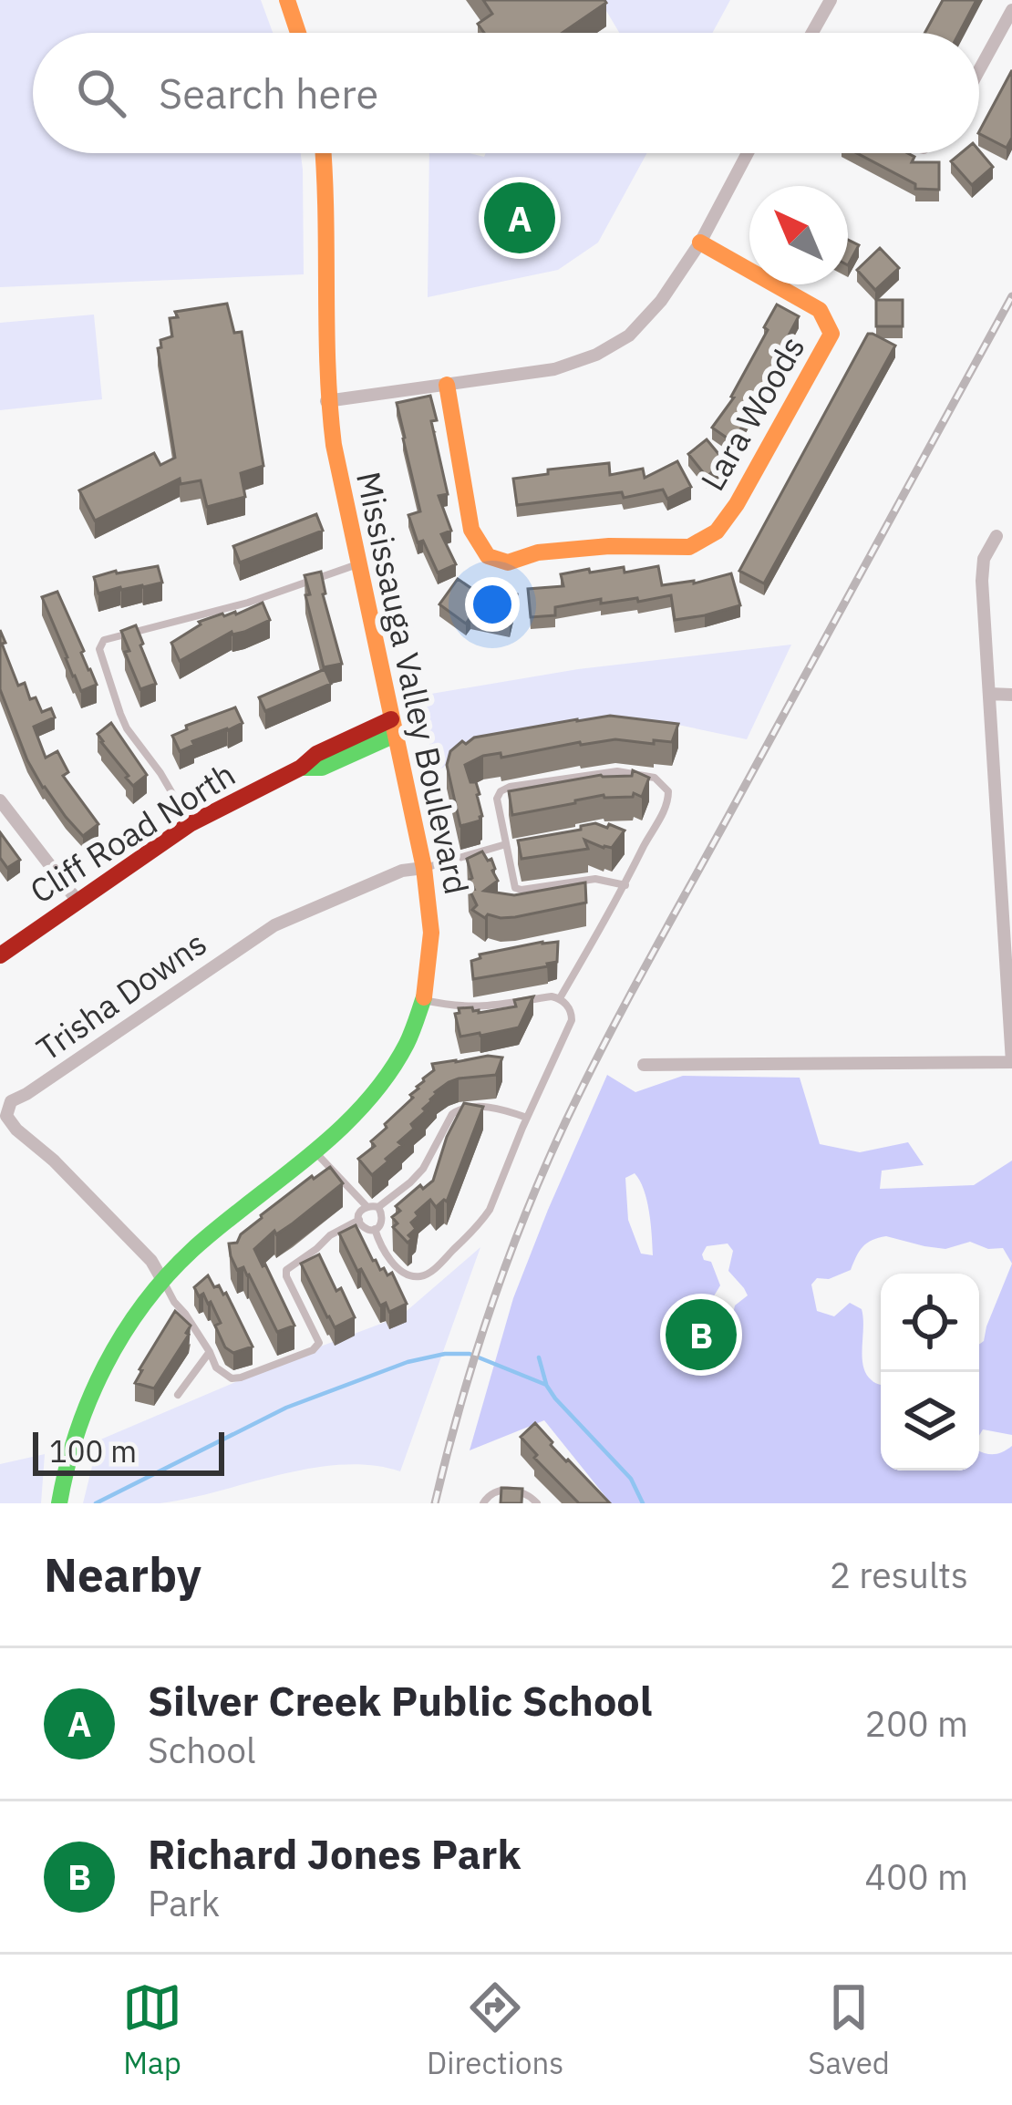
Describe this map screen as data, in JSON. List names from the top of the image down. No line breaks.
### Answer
{"streets":{"street":["Lara Woods","Mississauga Valley Boulevard","Cliff Road North","Trisha Downs"]},"crossings":[["Mississauga Valley Boulevard","Cliff Road North"],["Mississauga Valley Boulevard","Trisha Downs"]],"scale_bar":"100 m","north":"top left","page":{"search":"Search here","pins":["A","B"],"scale":"100 m","heading":["Nearby","2 results"],"list":[{"mark":"A","name":"Silver Creek Public School","note":"School","value":"200 m"},{"mark":"B","name":"Richard Jones Park","note":"Park","value":"400 m"}],"nav":["Map","Directions","Saved"]}}
